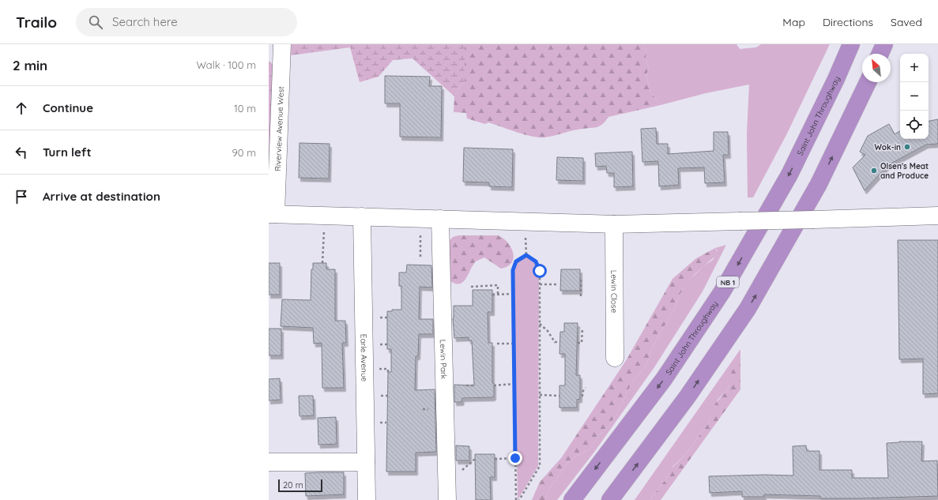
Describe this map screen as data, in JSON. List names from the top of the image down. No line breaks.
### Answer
{"streets":{"highway":["Saint John Throughway","NB 1"],"street":["Riverview Avenue West","Lewin Close","Earle Avenue","Lewin Park"]},"places":["Wok-in","Olsen's Meat and Produce"],"scale_bar":"20 m","north":"top left","page":{"header":"Trailo","search":"Search here","nav":["Map","Directions","Saved"],"heading":["2 min","Walk · 100 m"],"map_buttons":["+","−"],"list":[["Continue","10 m"],["Turn left","90 m"],"Arrive at destination"],"scale":"20 m"}}
